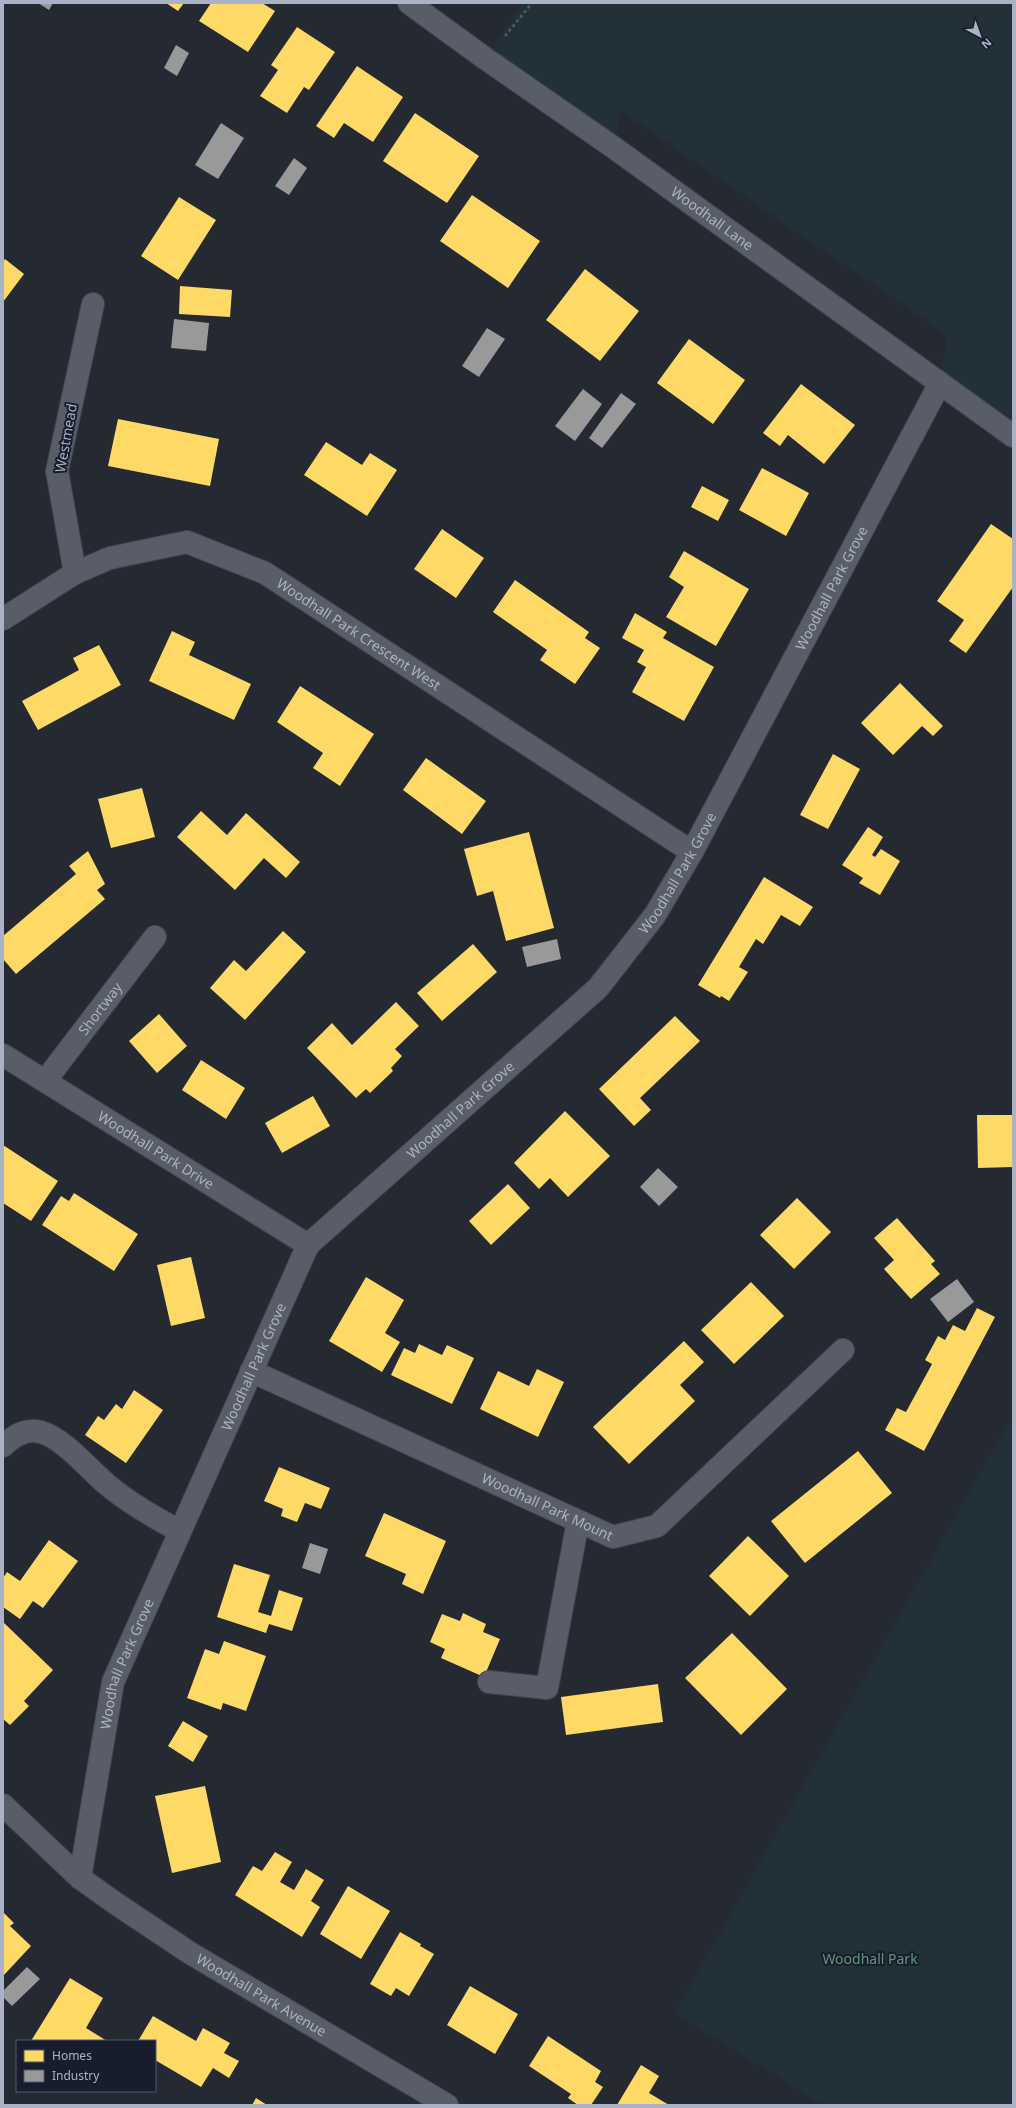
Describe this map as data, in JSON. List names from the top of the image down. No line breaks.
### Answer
{"streets":{"street":["Woodhall Lane","Westmead","Woodhall Park Grove","Woodhall Park Crescent West","Shortway","Woodhall Park Drive","Woodhall Park Mount","Woodhall Park Avenue"]},"crossings":[["Woodhall Lane","Woodhall Park Grove"],["Westmead","Woodhall Park Crescent West"],["Woodhall Park Grove","Woodhall Park Crescent West"],["Woodhall Park Grove","Woodhall Park Drive"],["Woodhall Park Grove","Woodhall Park Mount"],["Woodhall Park Grove","Woodhall Park Avenue"],["Shortway","Woodhall Park Drive"]],"parks":["Woodhall Park"],"legend":["Homes","Industry"],"north":"bottom right"}
